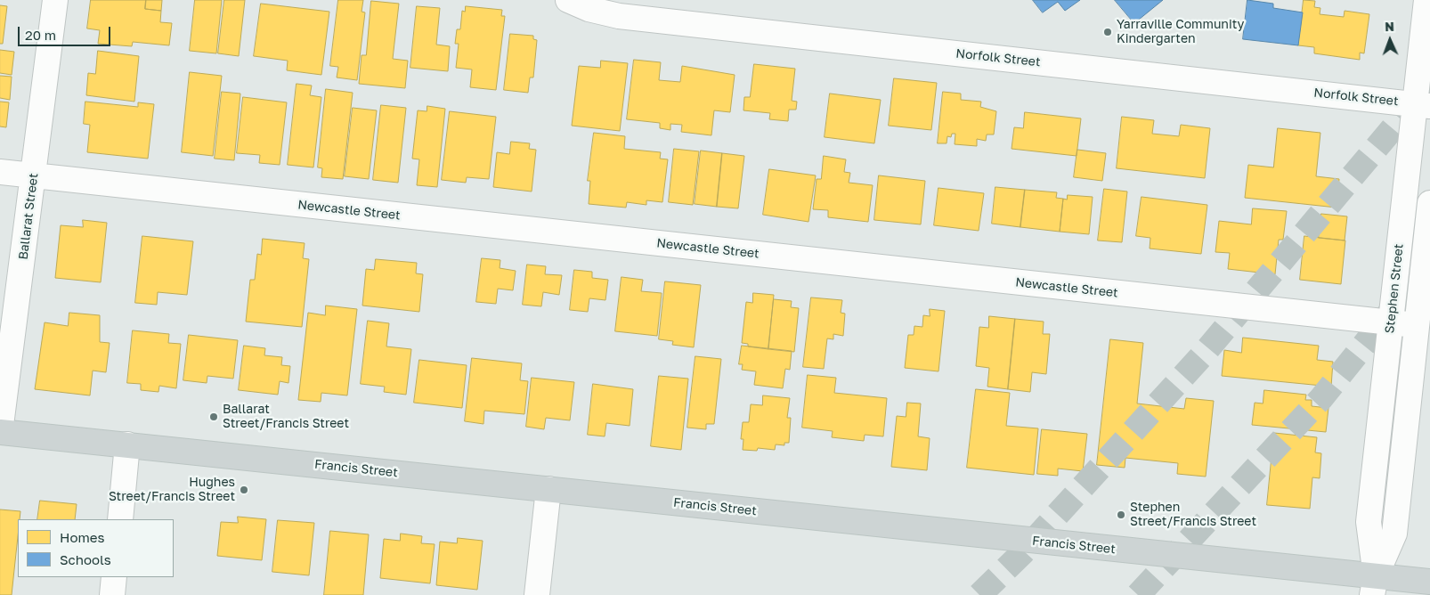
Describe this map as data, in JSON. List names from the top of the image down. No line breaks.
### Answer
{"streets":{"main road":["Francis Street"],"street":["Norfolk Street","Newcastle Street","Ballarat Street","Stephen Street"]},"crossings":[["Norfolk Street","Stephen Street"],["Newcastle Street","Ballarat Street"],["Newcastle Street","Stephen Street"],["Ballarat Street","Francis Street"],["Stephen Street","Francis Street"]],"places":["Yarraville Community Kindergarten","Ballarat Street/Francis Street","Hughes Street/Francis Street","Stephen Street/Francis Street"],"legend":["Homes","Schools"],"scale_bar":"20 m","north":"top"}
